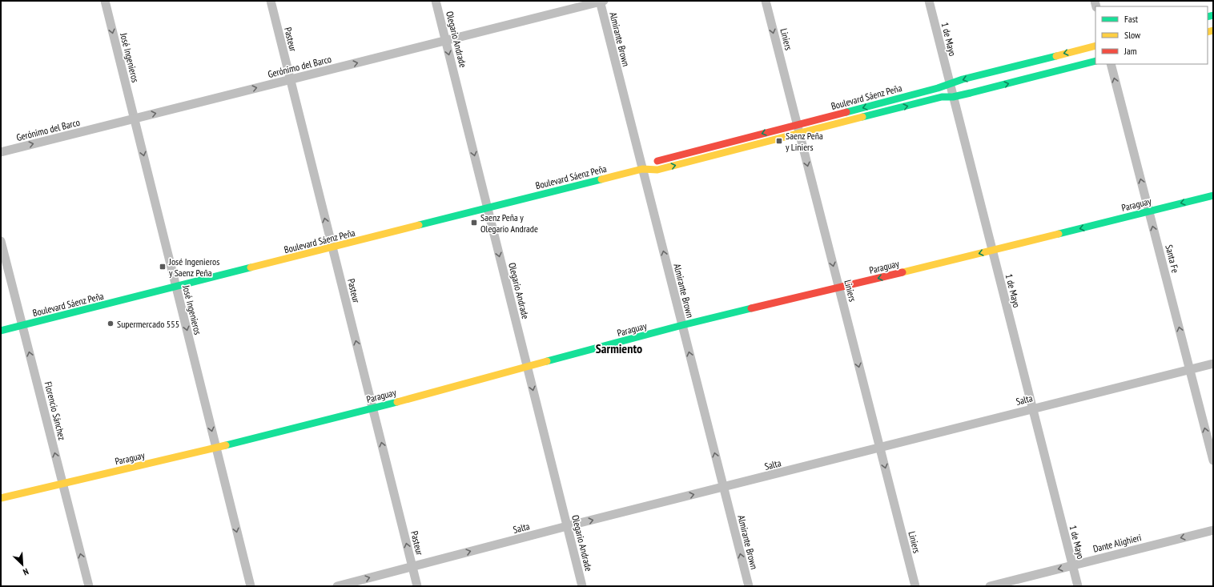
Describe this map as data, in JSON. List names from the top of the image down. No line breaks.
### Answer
{"streets":{"main road":["Boulevard Sáenz Peña","Paraguay"],"street":["Pasteur","Olegario Andrade","Almirante Brown","Liniers","1 de Mayo","José Ingenieros","Gerónimo del Barco","Santa Fe","Salta","Florencio Sánchez","Dante Alighieri"]},"crossings":[["Pasteur","Gerónimo del Barco"],["Pasteur","Boulevard Sáenz Peña"],["Pasteur","Paraguay"],["Pasteur","Salta"],["Olegario Andrade","Gerónimo del Barco"],["Olegario Andrade","Boulevard Sáenz Peña"],["Olegario Andrade","Paraguay"],["Olegario Andrade","Salta"],["Almirante Brown","Gerónimo del Barco"],["Almirante Brown","Boulevard Sáenz Peña"],["Almirante Brown","Paraguay"],["Almirante Brown","Salta"],["Liniers","Boulevard Sáenz Peña"],["Liniers","Paraguay"],["Liniers","Salta"],["1 de Mayo","Boulevard Sáenz Peña"],["1 de Mayo","Paraguay"],["1 de Mayo","Salta"],["1 de Mayo","Dante Alighieri"],["José Ingenieros","Gerónimo del Barco"],["José Ingenieros","Boulevard Sáenz Peña"],["José Ingenieros","Paraguay"],["Boulevard Sáenz Peña","Florencio Sánchez"],["Paraguay","Santa Fe"],["Paraguay","Florencio Sánchez"],["Santa Fe","Salta"]],"one_way":["Pasteur","Olegario Andrade","Almirante Brown","Liniers","José Ingenieros","Gerónimo del Barco","Santa Fe","Salta","Florencio Sánchez","Dante Alighieri"],"districts":["Sarmiento"],"places":{"transit":["Saenz Peña y Liniers","Saenz Peña y Olegario Andrade","José Ingenieros y Saenz Peña"],"other":["Supermercado 555"]},"legend":["Fast","Slow","Jam"],"north":"bottom right"}
